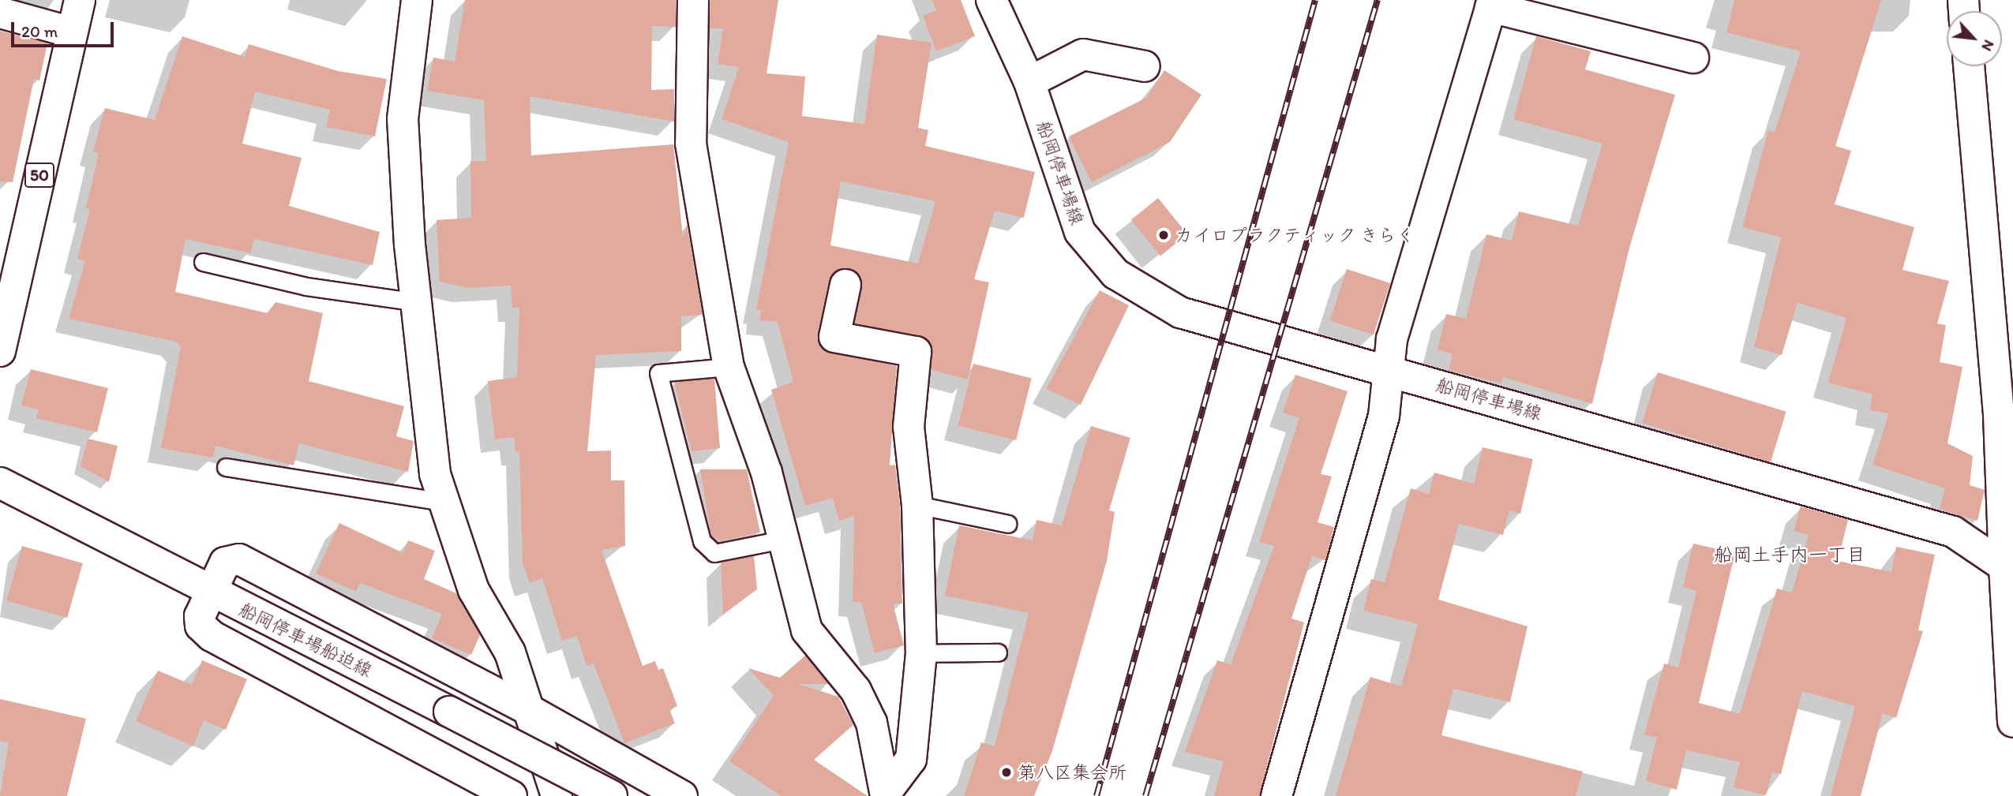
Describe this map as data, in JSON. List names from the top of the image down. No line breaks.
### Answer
{"streets":{"street":["船岡停車場線","50","船岡停車場船迫線"]},"districts":["船岡土手内一丁目"],"places":["カイロプラクティック きらく","第八区集会所"],"scale_bar":"20 m","north":"bottom right"}
